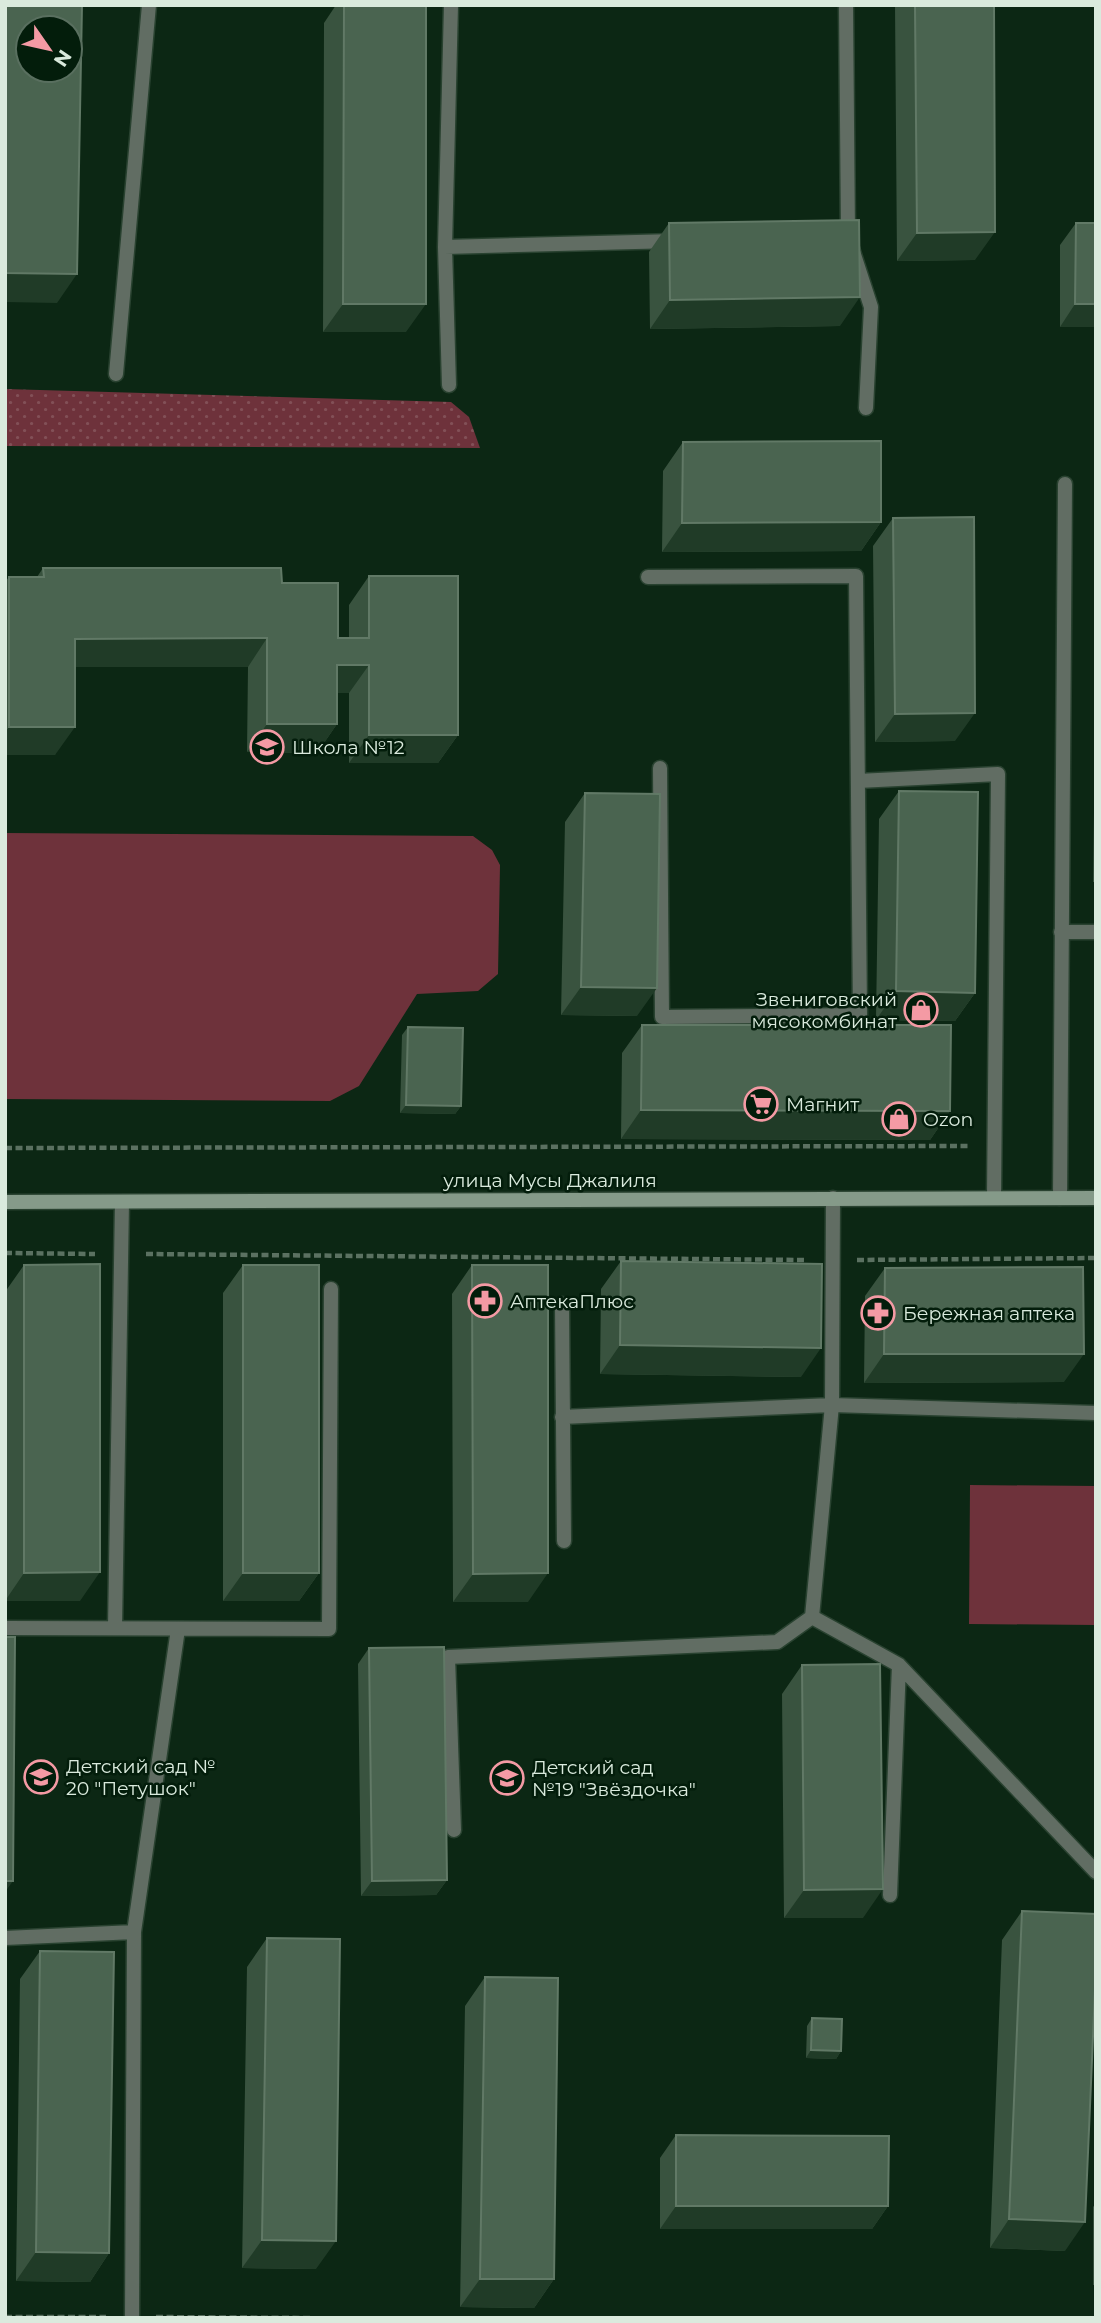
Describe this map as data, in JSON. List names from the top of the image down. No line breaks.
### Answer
{"streets":{"street":["улица Мусы Джалиля"]},"places":{"school or university":["Школа №12","Детский сад № 20 \"Петушок\"","Детский сад №19 \"Звёздочка\""],"shop":["Звениговский мясокомбинат","Ozon"],"supermarket":["Магнит"],"pharmacy":["АптекаПлюс","Бережная аптека"]},"north":"bottom right"}
